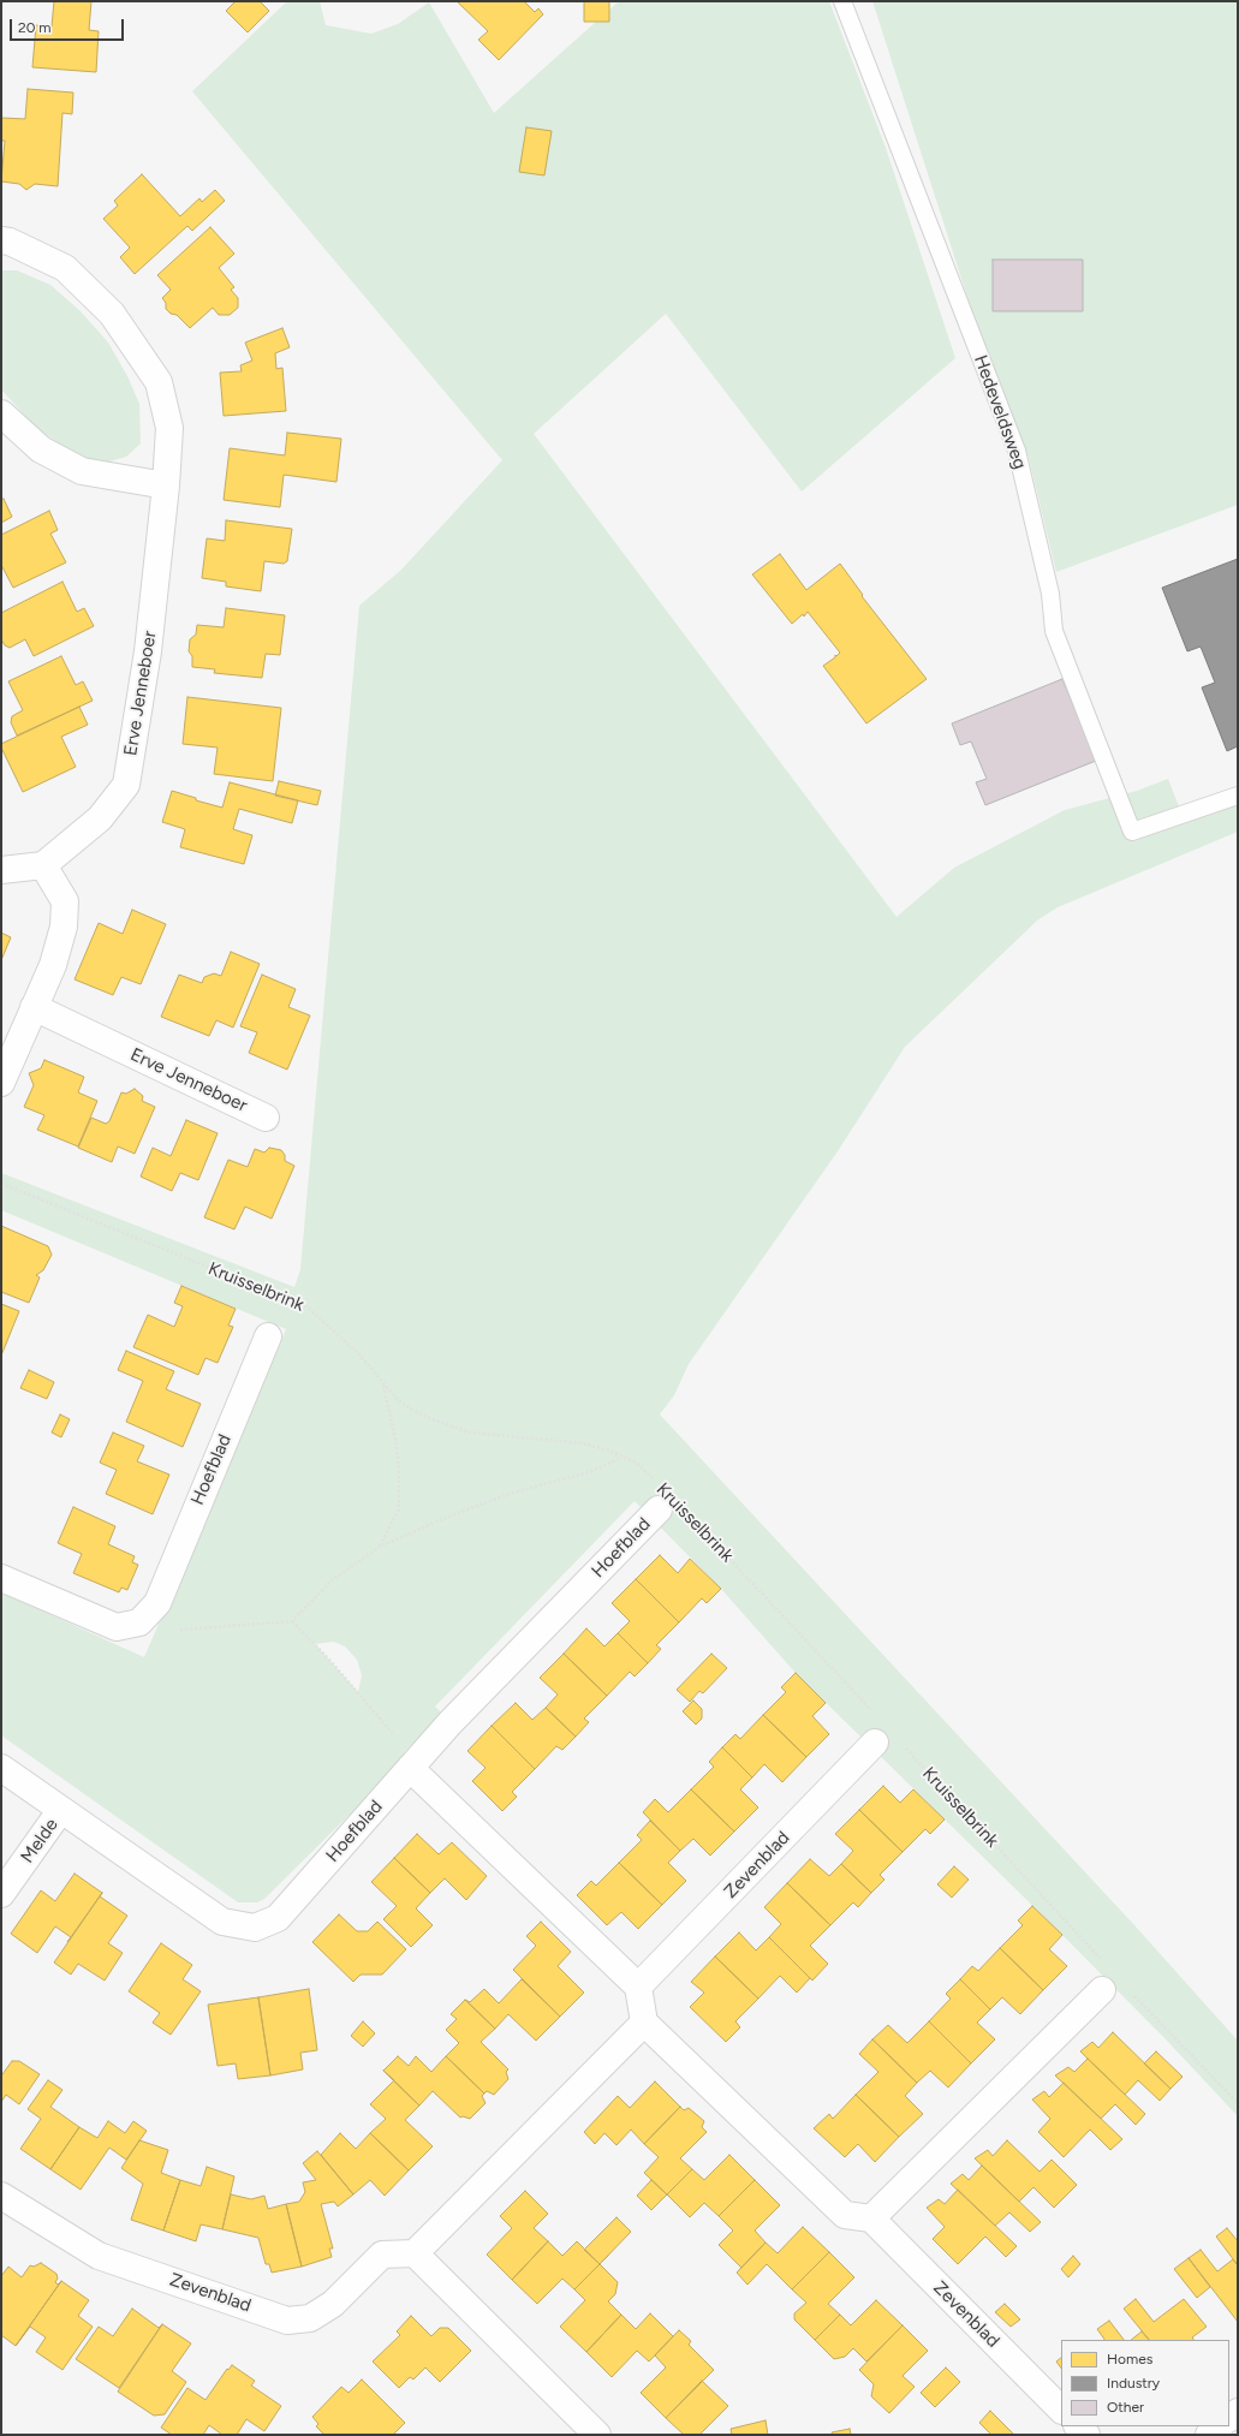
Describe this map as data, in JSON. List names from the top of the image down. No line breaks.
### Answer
{"streets":{"street":["Erve Jenneboer","Hoefblad","Melde","Zevenblad"],"lane":["Hedeveldsweg"],"path":["Kruisselbrink"]},"crossings":[["Hoefblad","Melde"]],"legend":["Homes","Industry","Other"],"scale_bar":"20 m"}
